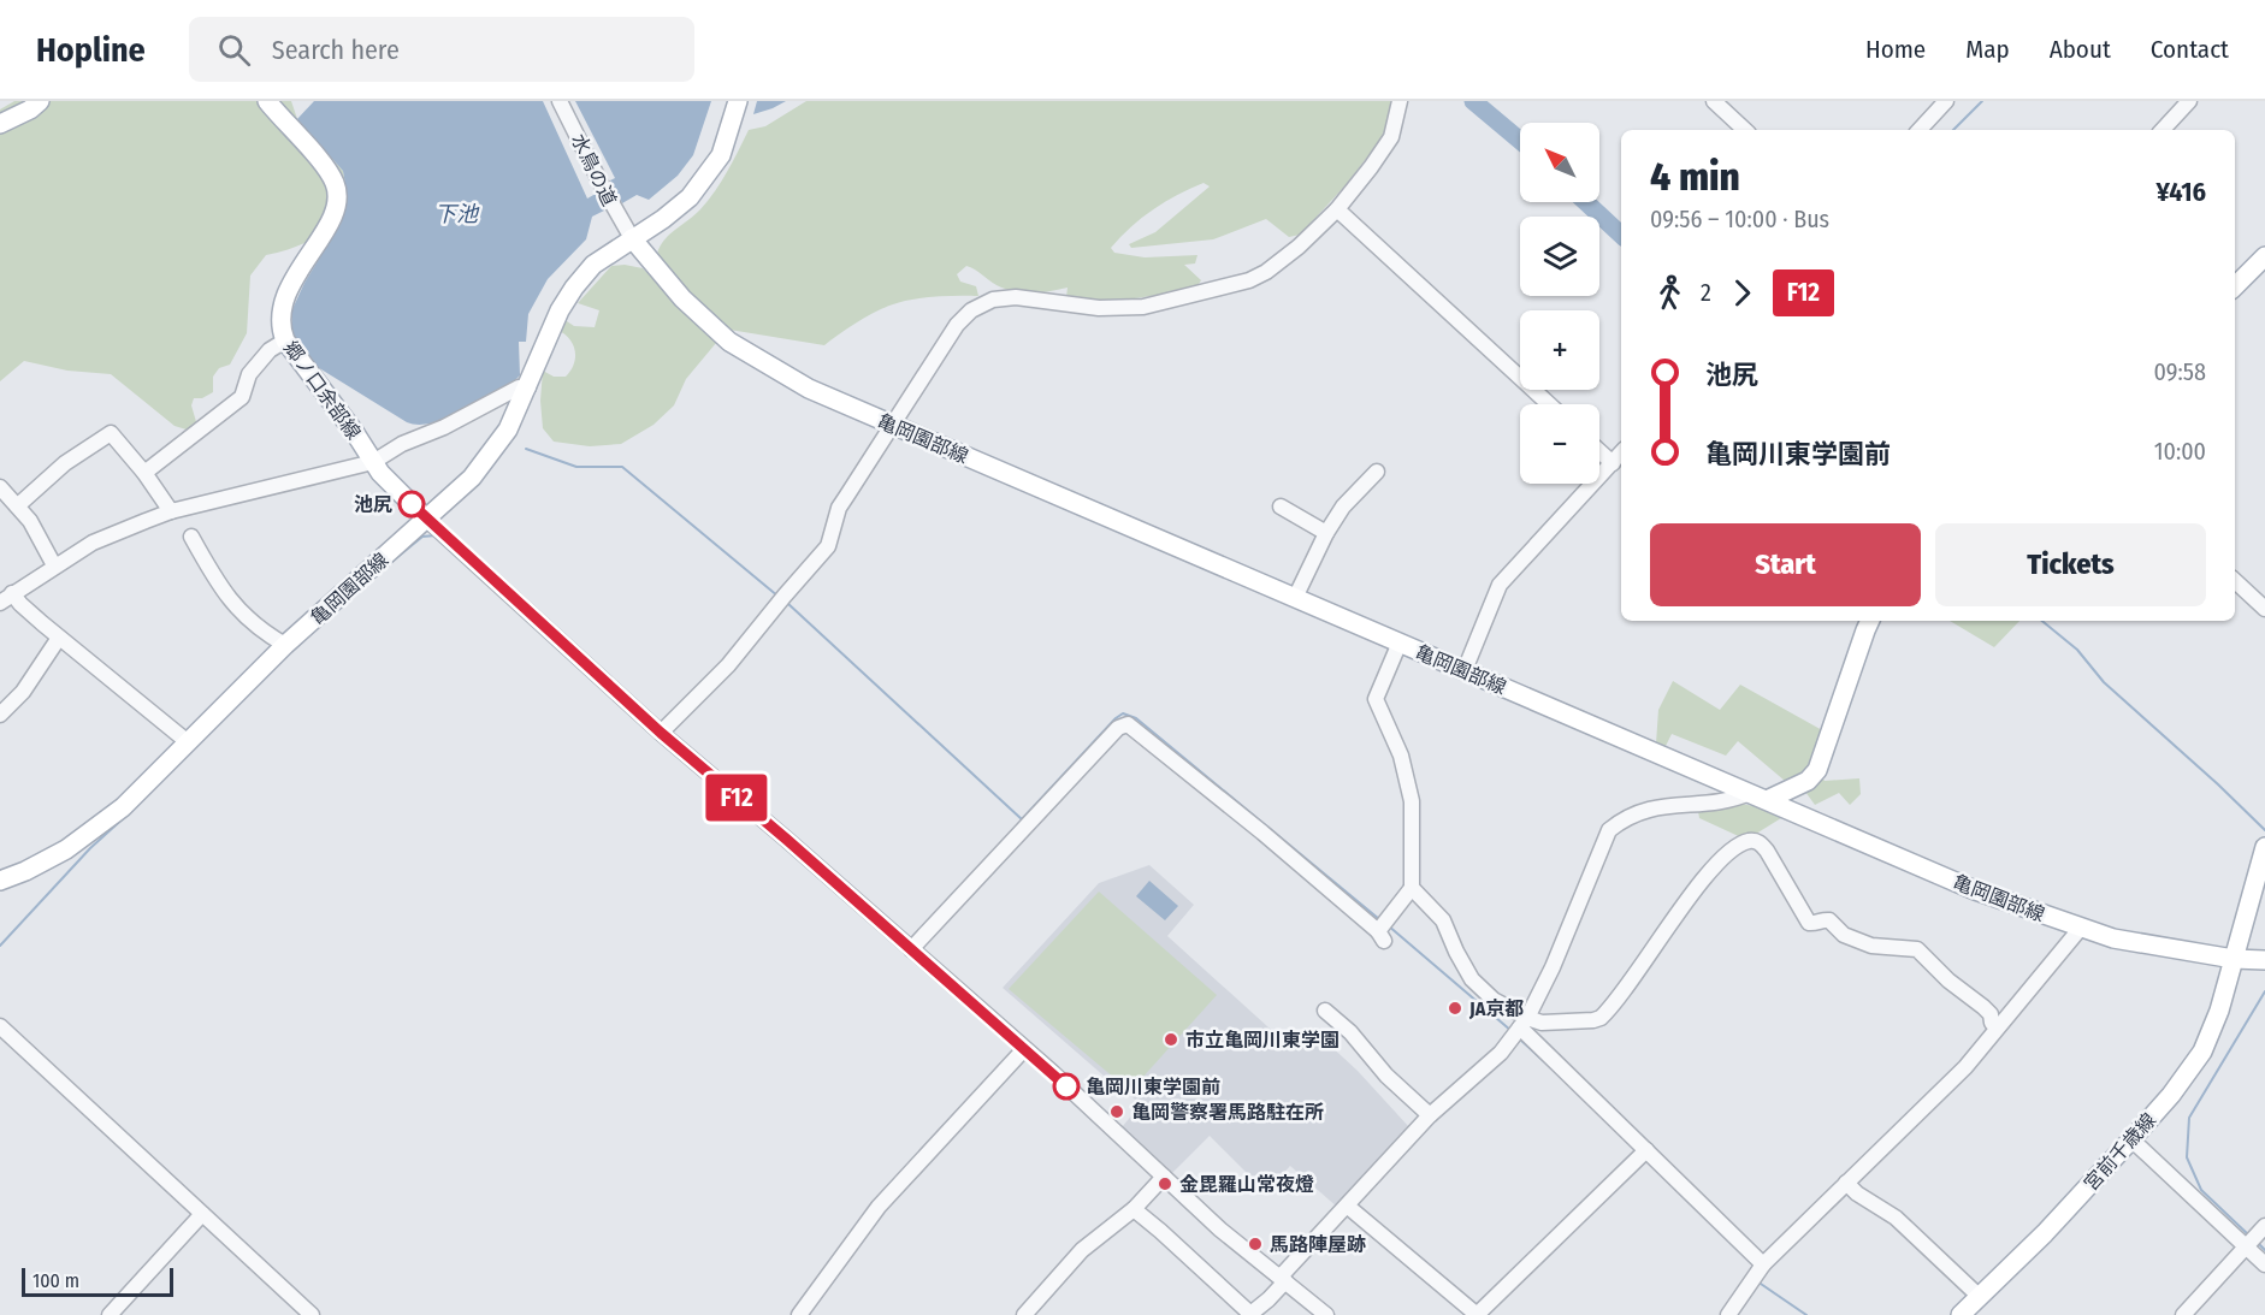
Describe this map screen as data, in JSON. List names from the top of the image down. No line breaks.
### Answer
{"streets":{"main road":["郷ノ口余部線","亀岡園部線","宮前千歳線"],"street":["水鳥の道"]},"crossings":[["水鳥の道","亀岡園部線"],["郷ノ口余部線","亀岡園部線"],["亀岡園部線","宮前千歳線"]],"water":["下池"],"places":["池尻","JA京都","市立亀岡川東学園","亀岡川東学園前","亀岡警察署馬路駐在所","金毘羅山常夜燈","馬路陣屋跡"],"lines":["bus line F12"],"scale_bar":"100 m","north":"top left","page":{"header":"Hopline","search":"Search here","nav":["Home","Map","About","Contact"],"on_map":"F12","map_buttons":["+","−"],"heading":["4 min","09:56 – 10:00 · Bus","¥416"],"legs":["2","F12"],"list":[{"name":"池尻","value":"09:58"},{"name":"亀岡川東学園前","value":"10:00"}],"buttons":["Start","Tickets"],"scale":"100 m"}}
